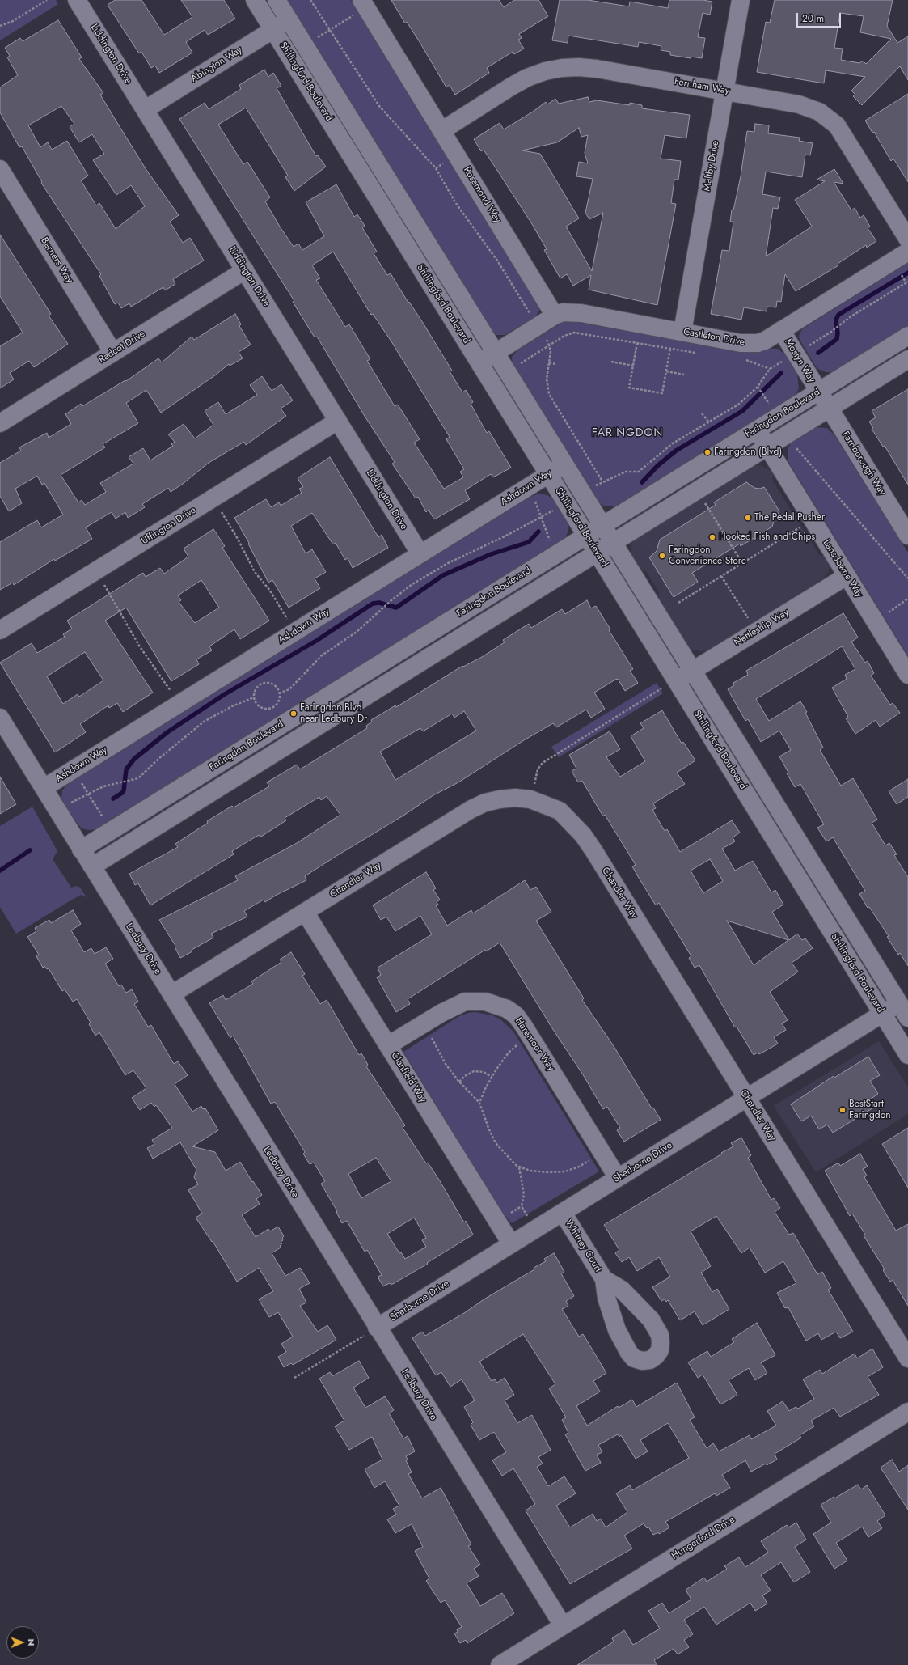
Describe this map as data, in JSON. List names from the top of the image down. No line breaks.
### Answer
{"streets":{"street":["Liddington Drive","Abington Way","Shillingford Boulevard","Fernham Way","Maltby Drive","Rosamond Way","Berners Way","Castleton Drive","Radcot Drive","Mostyn Way","Faringdon Boulevard","Farnborough Way","Ashdown Way","Uffington Drive","Lansdowne Way","Nettleship Way","Chandler Way","Ledbury Drive","Haremoor Way","Clanfield Way","Sherborne Drive","Whitney Court","Hungerford Drive"]},"crossings":[["Liddington Drive","Abington Way"],["Liddington Drive","Radcot Drive"],["Liddington Drive","Ashdown Way"],["Liddington Drive","Uffington Drive"],["Abington Way","Shillingford Boulevard"],["Shillingford Boulevard","Faringdon Boulevard"],["Shillingford Boulevard","Ashdown Way"],["Shillingford Boulevard","Nettleship Way"],["Shillingford Boulevard","Sherborne Drive"],["Fernham Way","Maltby Drive"],["Fernham Way","Rosamond Way"],["Maltby Drive","Castleton Drive"],["Rosamond Way","Castleton Drive"],["Berners Way","Radcot Drive"],["Castleton Drive","Mostyn Way"],["Mostyn Way","Faringdon Boulevard"],["Mostyn Way","Farnborough Way"],["Faringdon Boulevard","Farnborough Way"],["Faringdon Boulevard","Lansdowne Way"],["Faringdon Boulevard","Ledbury Drive"],["Ashdown Way","Ledbury Drive"],["Lansdowne Way","Nettleship Way"],["Chandler Way","Ledbury Drive"],["Chandler Way","Clanfield Way"],["Chandler Way","Sherborne Drive"],["Ledbury Drive","Sherborne Drive"],["Ledbury Drive","Hungerford Drive"],["Haremoor Way","Clanfield Way"],["Haremoor Way","Sherborne Drive"],["Clanfield Way","Sherborne Drive"],["Sherborne Drive","Whitney Court"]],"districts":["FARINGDON"],"places":["Faringdon (Blvd)","The Pedal Pusher","Hooked Fish and Chips","Faringdon Convenience Store","Faringdon Blvd near Ledbury Dr","BestStart Faringdon"],"scale_bar":"20 m","north":"right"}
